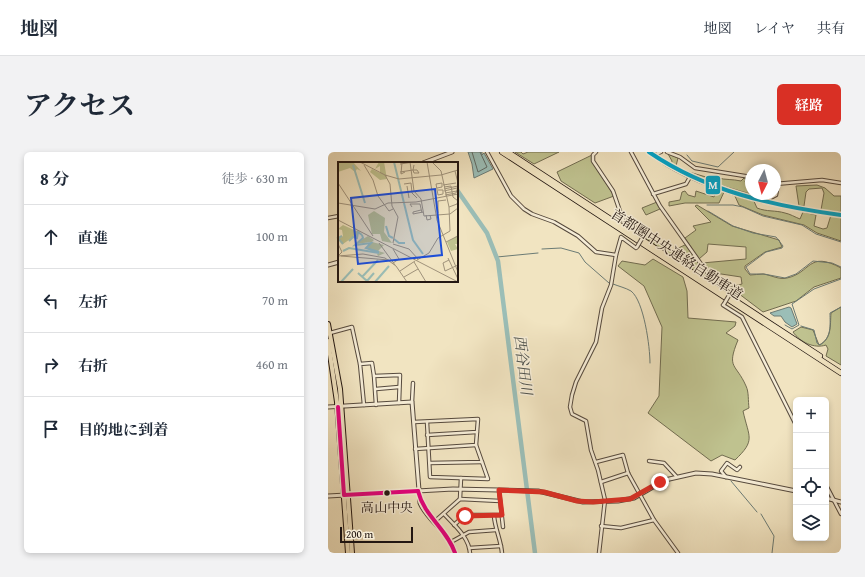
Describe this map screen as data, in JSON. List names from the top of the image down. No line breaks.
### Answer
{"streets":{"highway":["首都圏中央連絡自動車道"]},"water":["西谷田川"],"places":["高山中央"],"lines":["transit line M"],"scale_bar":"200 m","north":"bottom","page":{"header":"地図","nav":["地図","レイヤ","共有"],"title":"アクセス","buttons":"経路","heading":["8 分","徒歩 · 630 m"],"list":[["直進","100 m"],["左折","70 m"],["右折","460 m"],"目的地に到着"],"map_buttons":["+","−"],"scale":"200 m"}}
